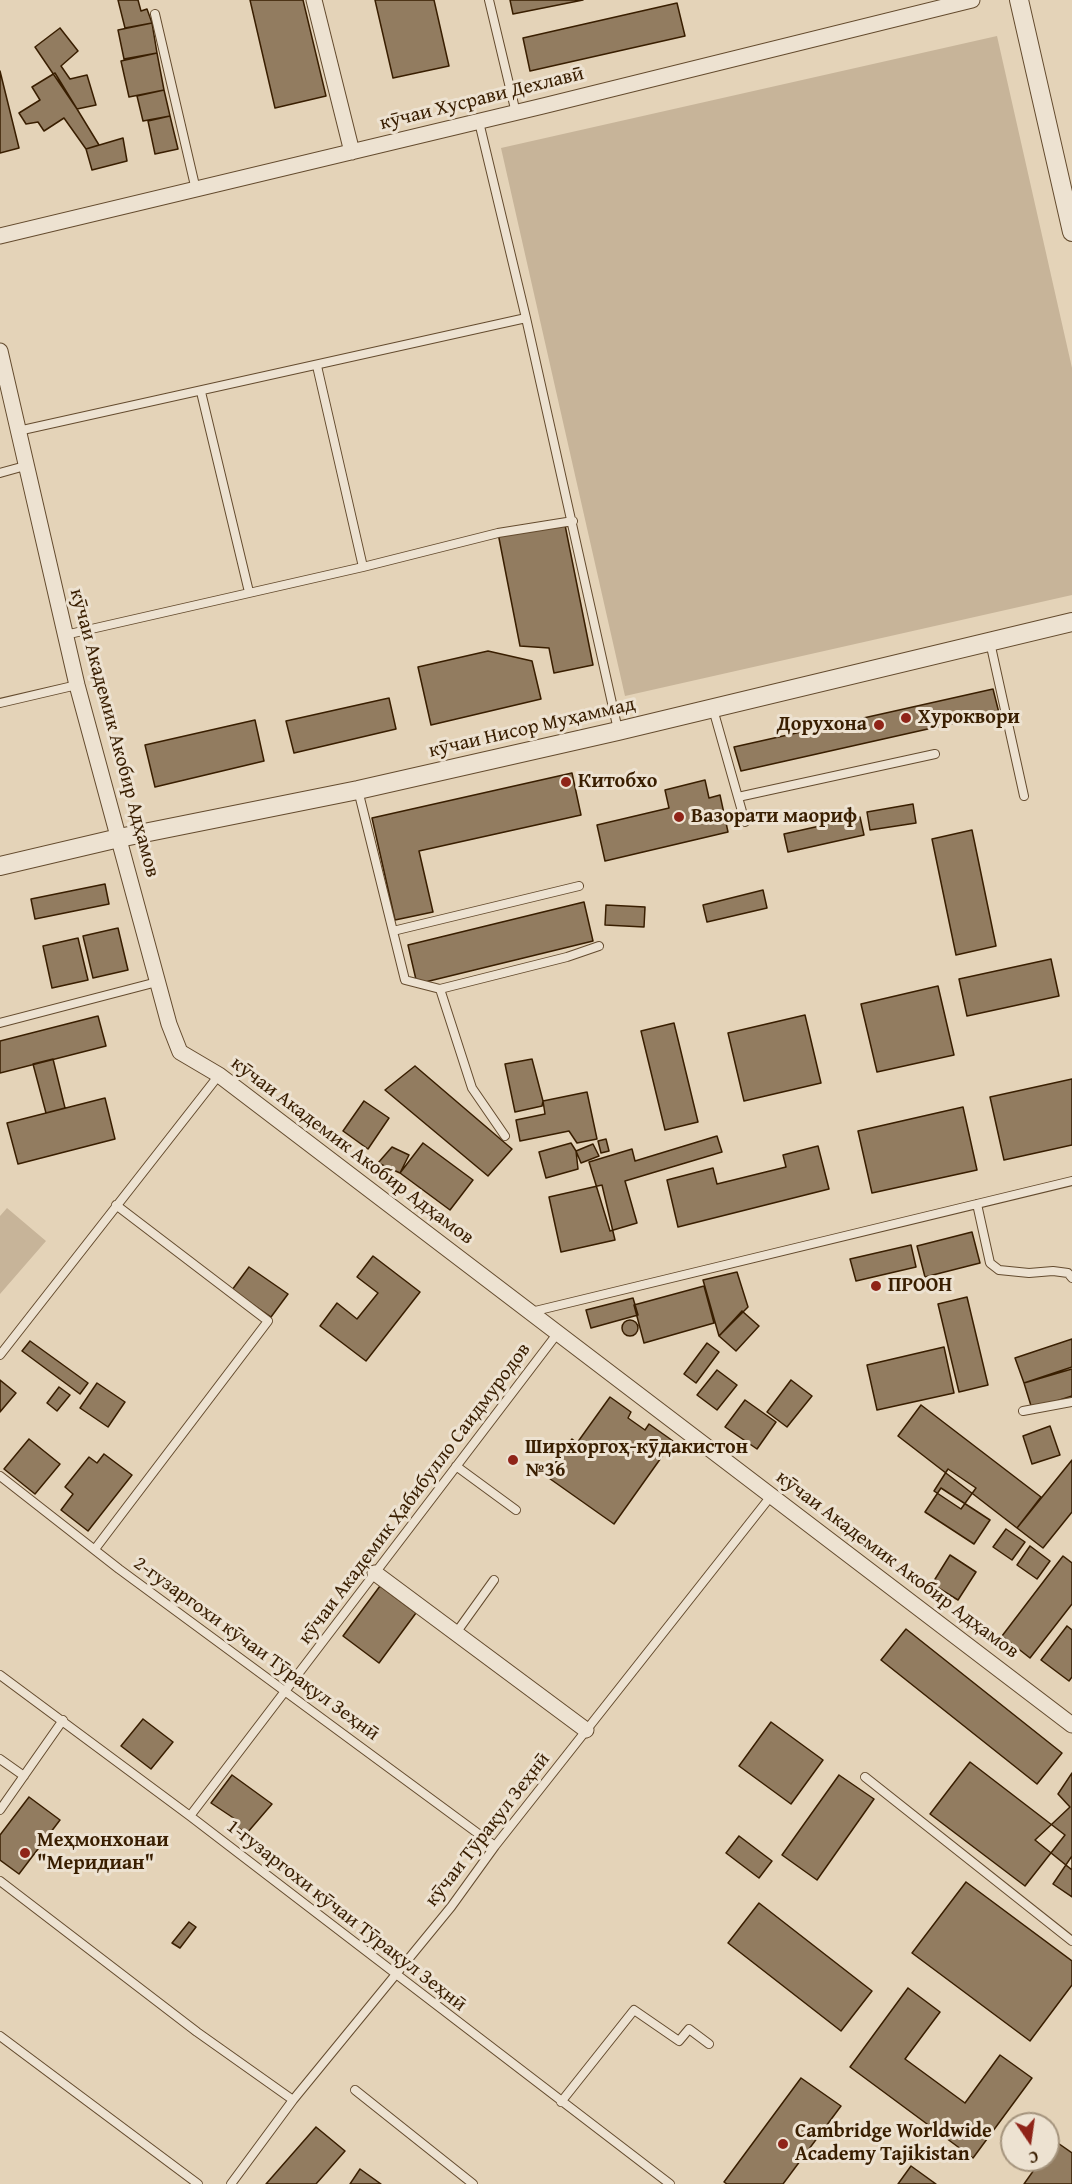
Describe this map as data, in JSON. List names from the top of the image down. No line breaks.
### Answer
{"streets":{"street":["кӯчаи Хусрави Дехлавӣ","кӯчаи Нисор Муҳаммад","кӯчаи Академик Акобир Адҳамов"],"lane":["кӯчаи Академик Ҳабибулло Саидмуродов","2-гузаргохи кӯчаи Тӯрақул Зеҳнӣ","кӯчаи Тӯрақул Зеҳнӣ","1-гузаргохи кӯчаи Тӯрақул Зеҳнӣ"]},"crossings":[["кӯчаи Нисор Муҳаммад","кӯчаи Академик Акобир Адҳамов"],["кӯчаи Академик Акобир Адҳамов","кӯчаи Академик Ҳабибулло Саидмуродов"],["кӯчаи Академик Акобир Адҳамов","кӯчаи Тӯрақул Зеҳнӣ"],["кӯчаи Академик Ҳабибулло Саидмуродов","2-гузаргохи кӯчаи Тӯрақул Зеҳнӣ"],["кӯчаи Академик Ҳабибулло Саидмуродов","1-гузаргохи кӯчаи Тӯрақул Зеҳнӣ"],["2-гузаргохи кӯчаи Тӯрақул Зеҳнӣ","кӯчаи Тӯрақул Зеҳнӣ"],["кӯчаи Тӯрақул Зеҳнӣ","1-гузаргохи кӯчаи Тӯрақул Зеҳнӣ"]],"places":["Хуроквори","Дорухона","Китобхо","Вазорати маориф","ПРООН","Ширхоргоҳ-кӯдакистон №36","Меҳмонхонаи \"Меридиан\"","Cambridge Worldwide Academy Tajikistan"],"north":"bottom"}
